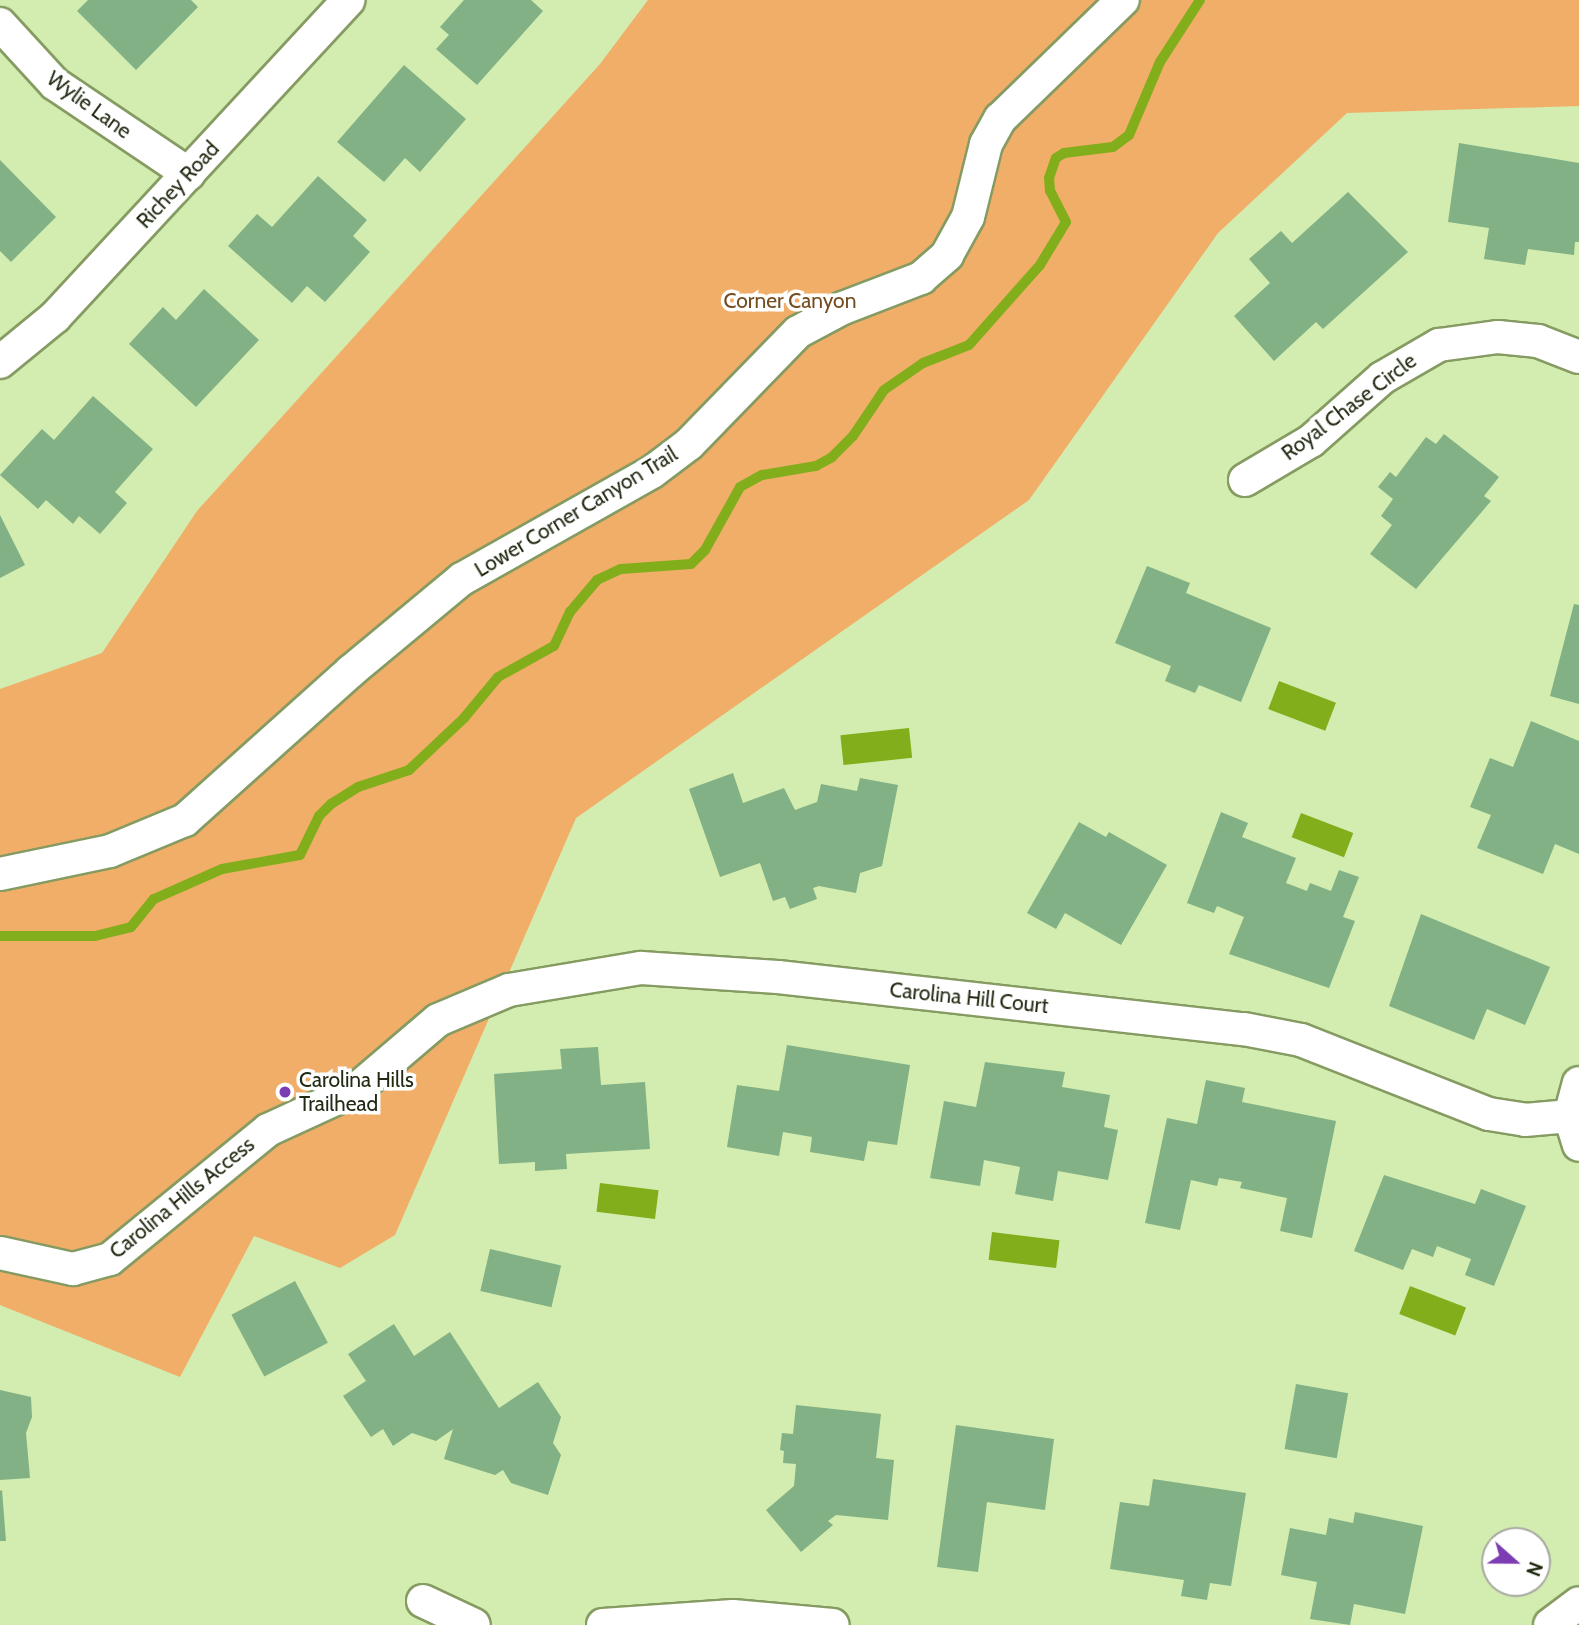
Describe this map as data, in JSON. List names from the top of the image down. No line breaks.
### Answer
{"streets":{"street":["Wylie Lane","Richey Road","Royal Chase Circle","Lower Corner Canyon Trail","Carolina Hill Court","Carolina Hills Access"]},"crossings":[["Wylie Lane","Richey Road"],["Carolina Hill Court","Carolina Hills Access"]],"parks":["Corner Canyon"],"places":["Carolina Hills Trailhead"],"north":"right"}
